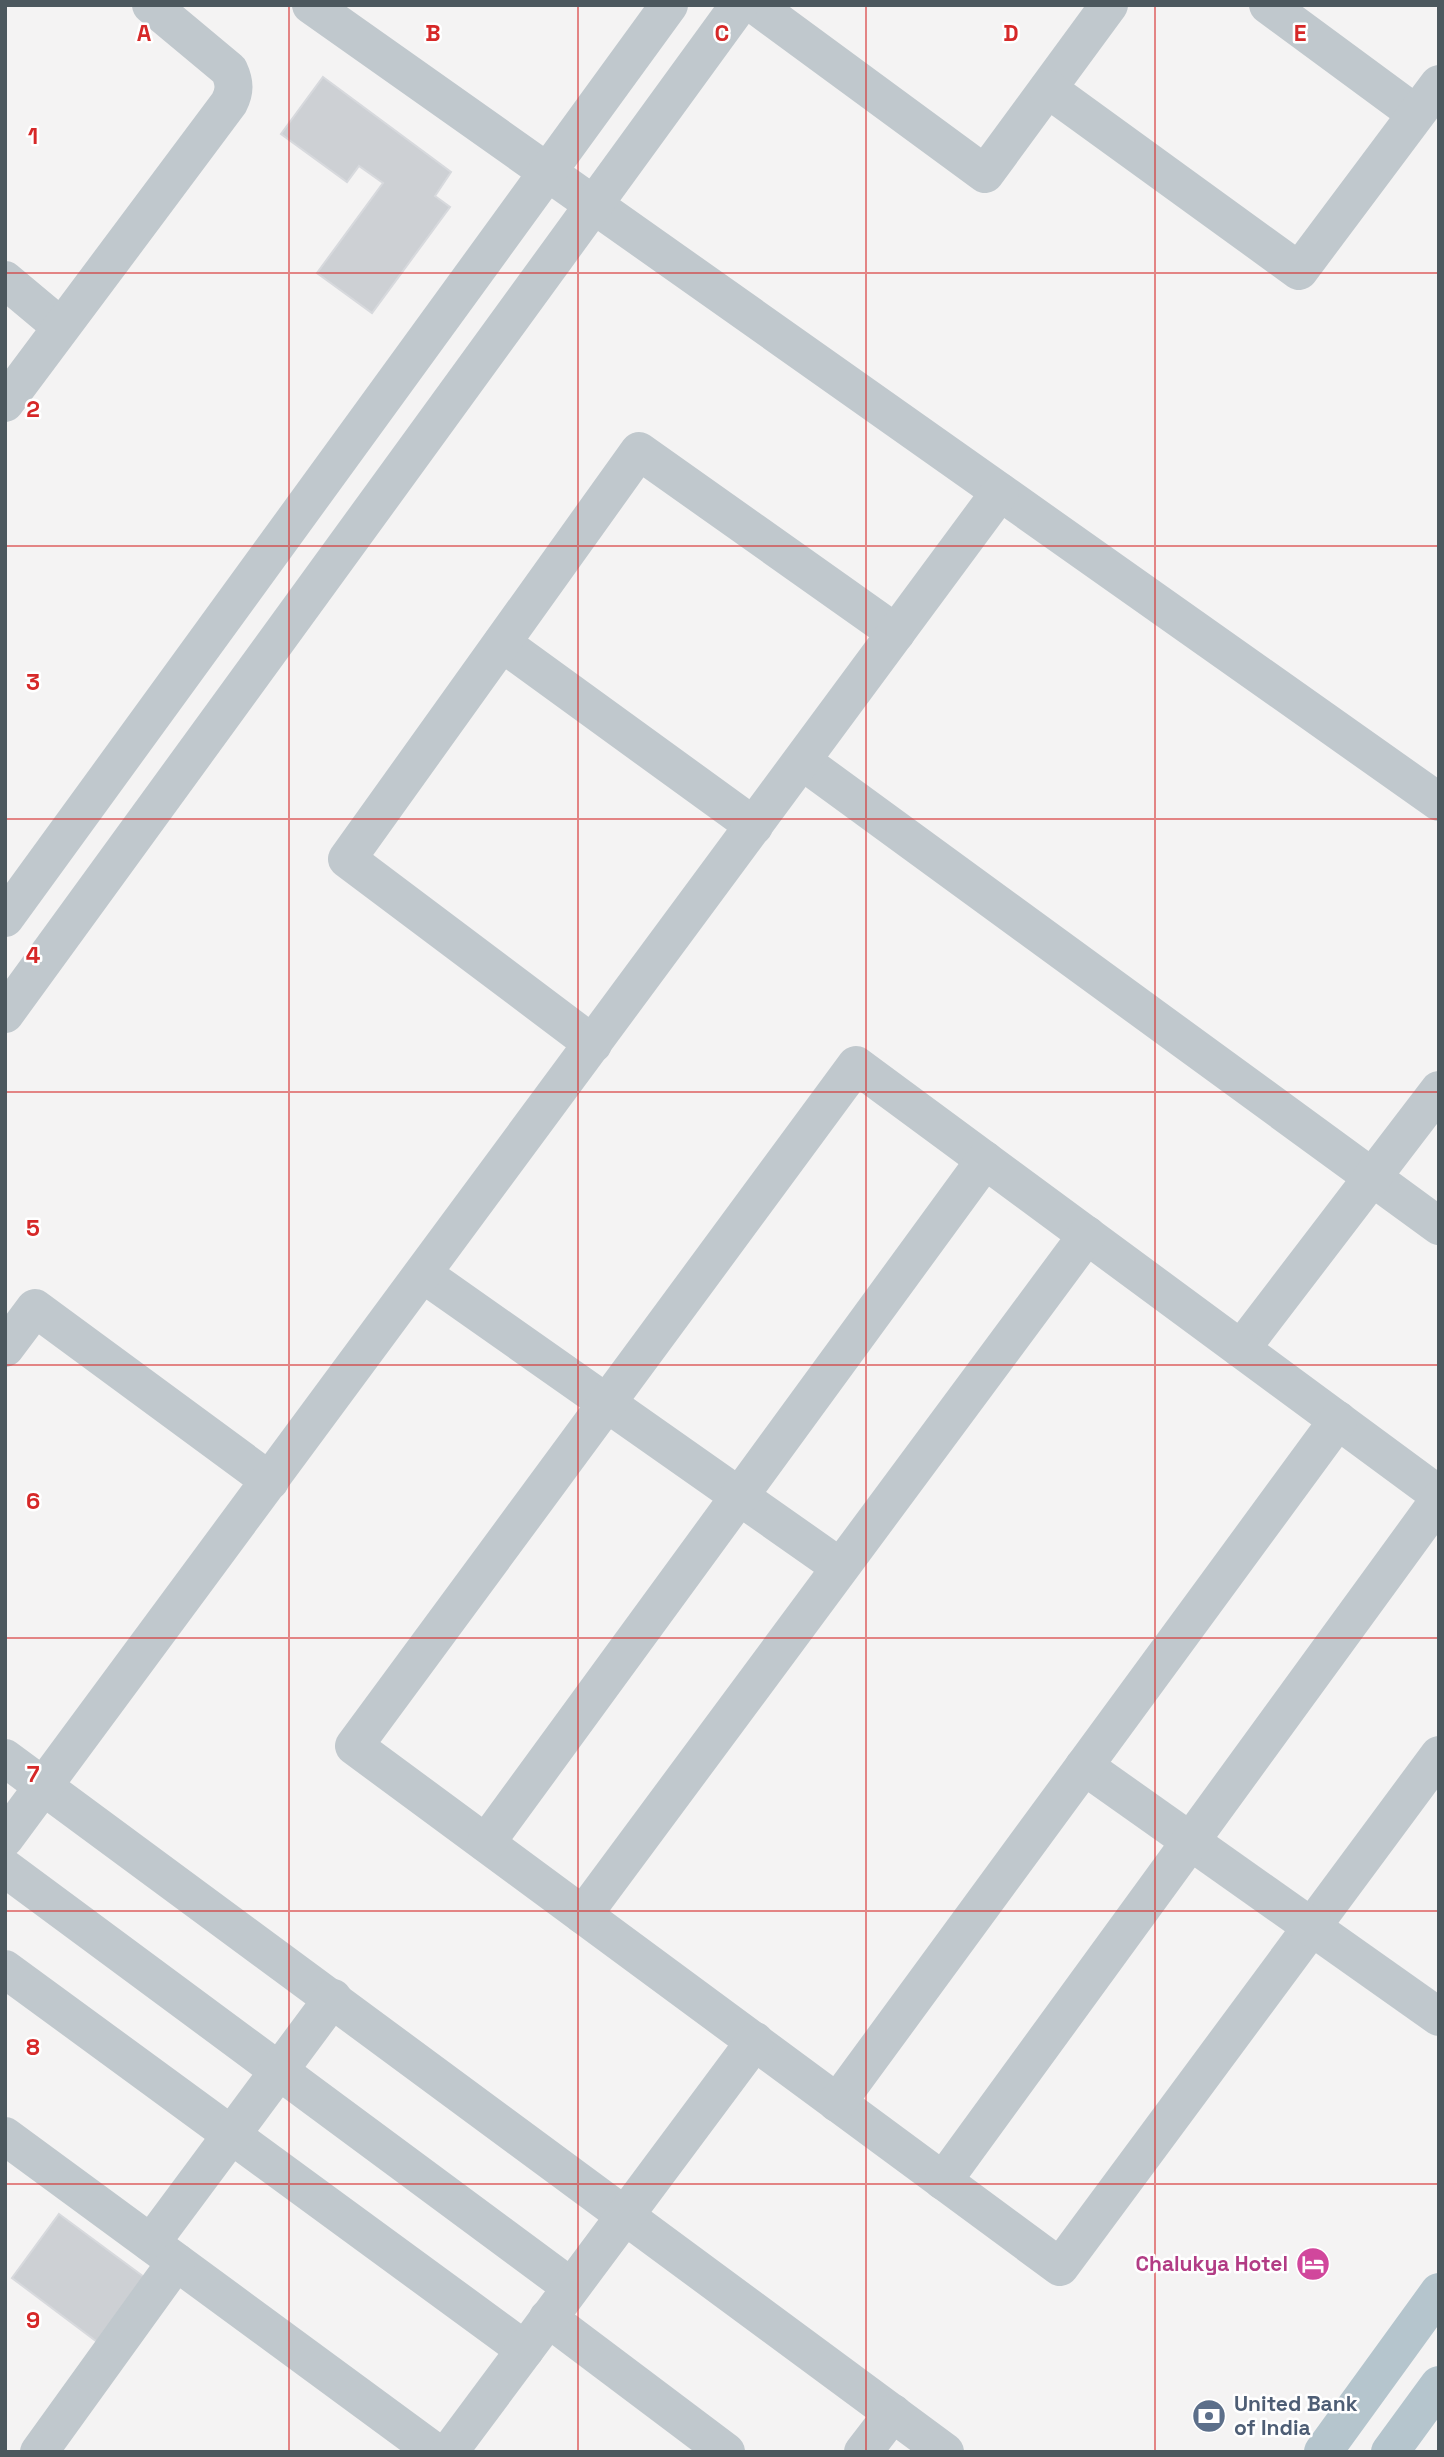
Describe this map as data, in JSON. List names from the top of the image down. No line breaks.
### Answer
{"places":{"hotel":["Chalukya Hotel"],"bank":["United Bank of India"]},"grid":{"columns":["A","B","C","D","E"],"rows":["1","2","3","4","5","6","7","8","9"]}}
